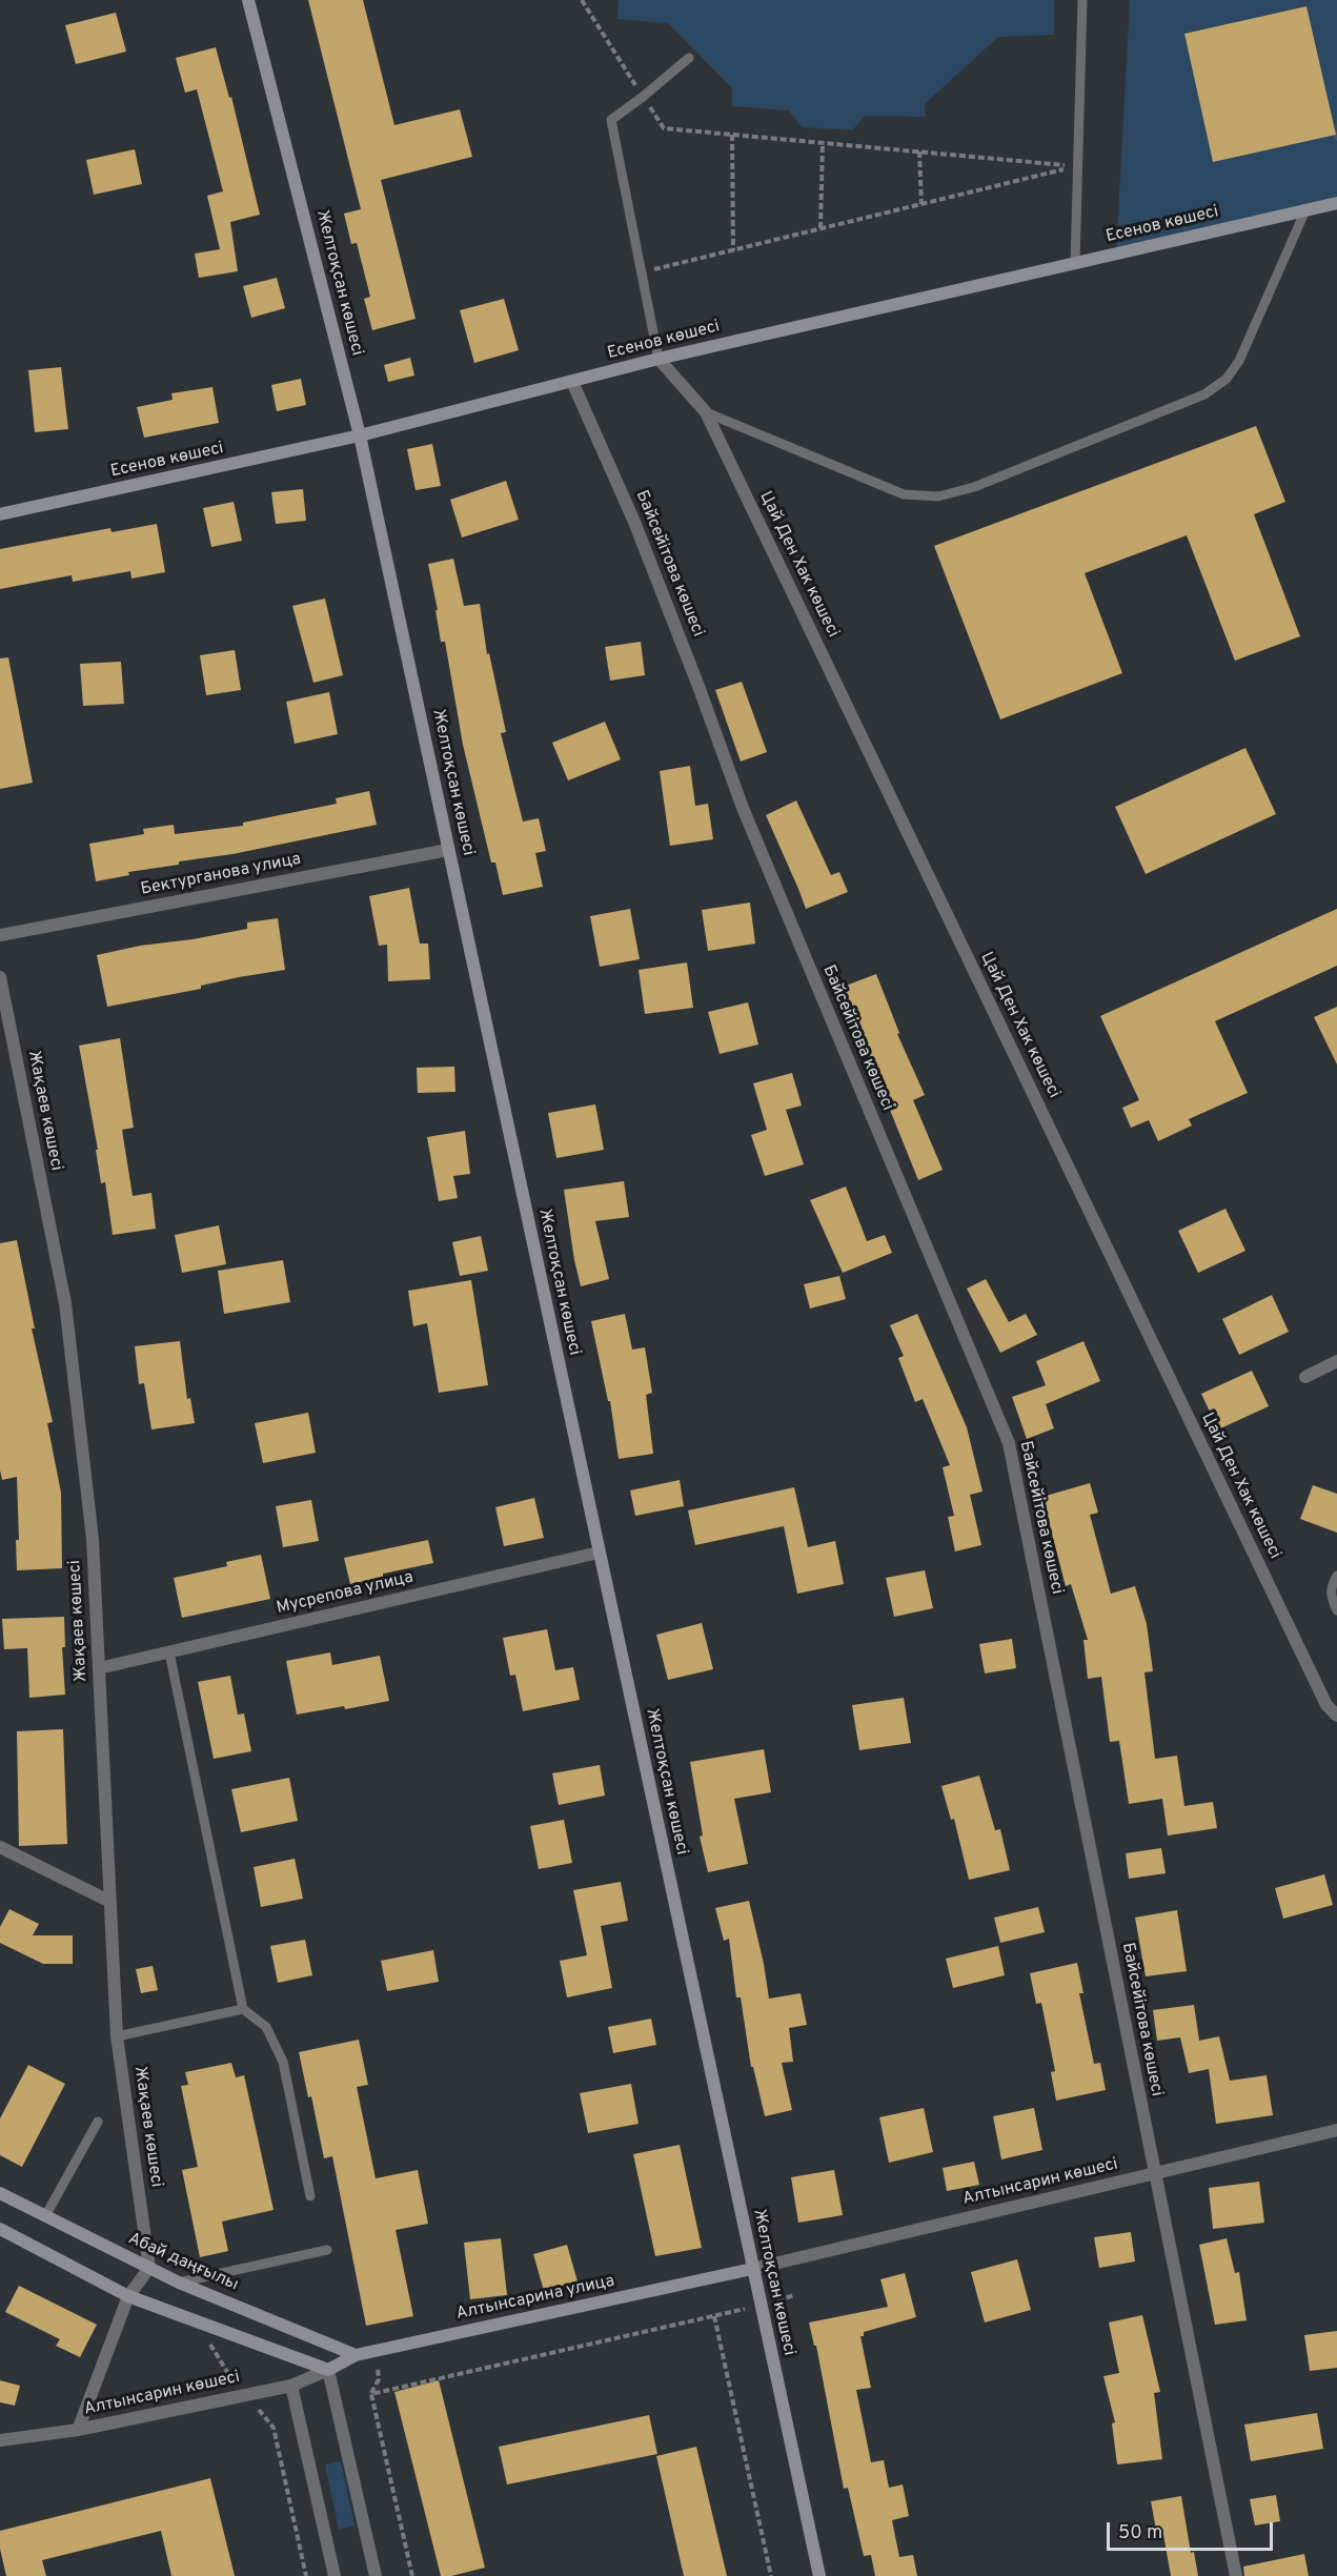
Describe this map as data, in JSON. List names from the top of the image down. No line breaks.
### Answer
{"streets":{"street":["Есенов көшесі","Желтоқсан көшесі","Байсейітова көшесі","Цай Ден Хак көшесі","Бектурганова улица","Жақаев көшесі","Мусрепова улица","Алтынсарин көшесі","Абай даңғылы","Алтынсарина улица"]},"crossings":[["Есенов көшесі","Желтоқсан көшесі"],["Есенов көшесі","Байсейітова көшесі"],["Есенов көшесі","Цай Ден Хак көшесі"],["Желтоқсан көшесі","Бектурганова улица"],["Желтоқсан көшесі","Мусрепова улица"],["Желтоқсан көшесі","Алтынсарин көшесі"],["Желтоқсан көшесі","Алтынсарина улица"],["Байсейітова көшесі","Алтынсарин көшесі"],["Жақаев көшесі","Мусрепова улица"],["Жақаев көшесі","Абай даңғылы"],["Алтынсарин көшесі","Алтынсарина улица"],["Абай даңғылы","Алтынсарина улица"]],"scale_bar":"50 m"}
